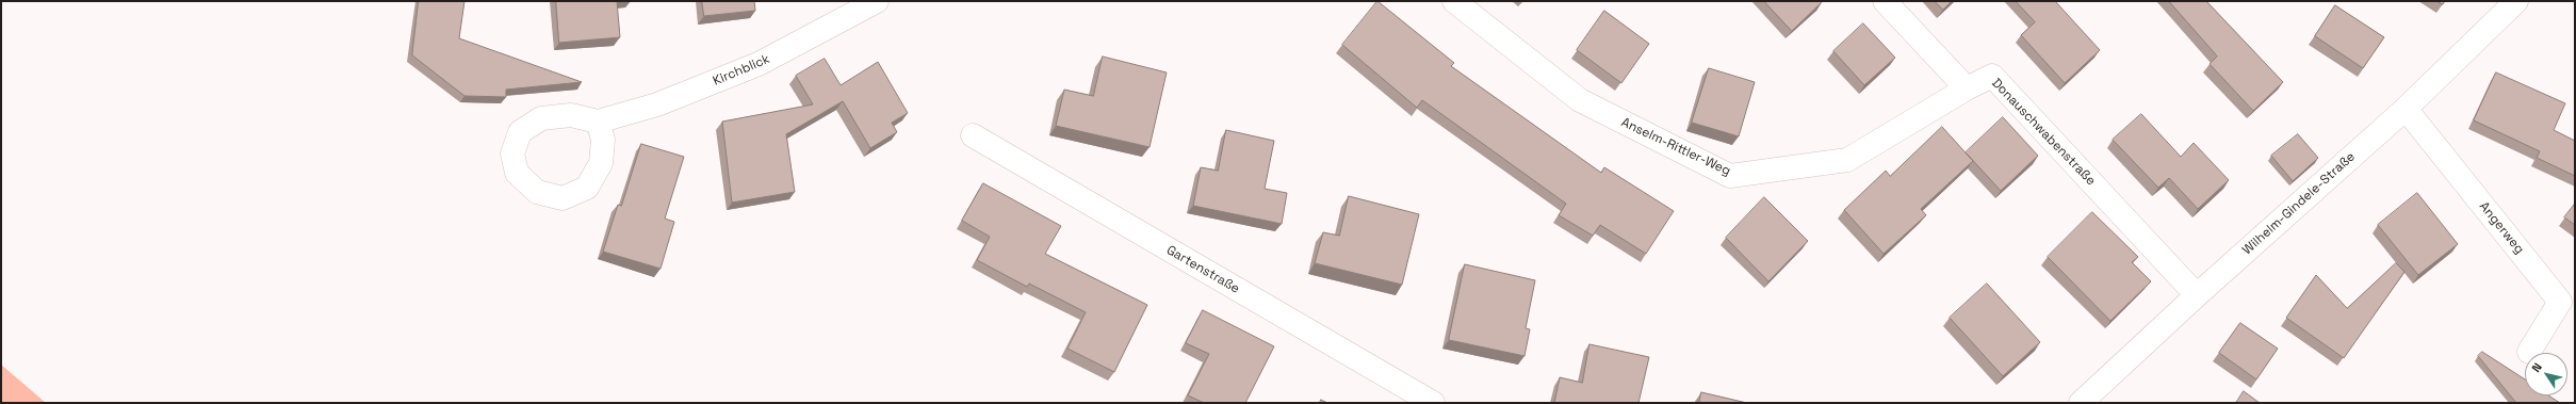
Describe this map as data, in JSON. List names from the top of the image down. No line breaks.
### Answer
{"streets":{"street":["Kirchblick","Donauschwabenstraße","Anselm-Rittler-Weg","Wilhelm-Gindele-Straße","Angerweg","Gartenstraße"]},"crossings":[["Donauschwabenstraße","Anselm-Rittler-Weg"],["Donauschwabenstraße","Wilhelm-Gindele-Straße"],["Wilhelm-Gindele-Straße","Angerweg"]],"north":"top left"}
